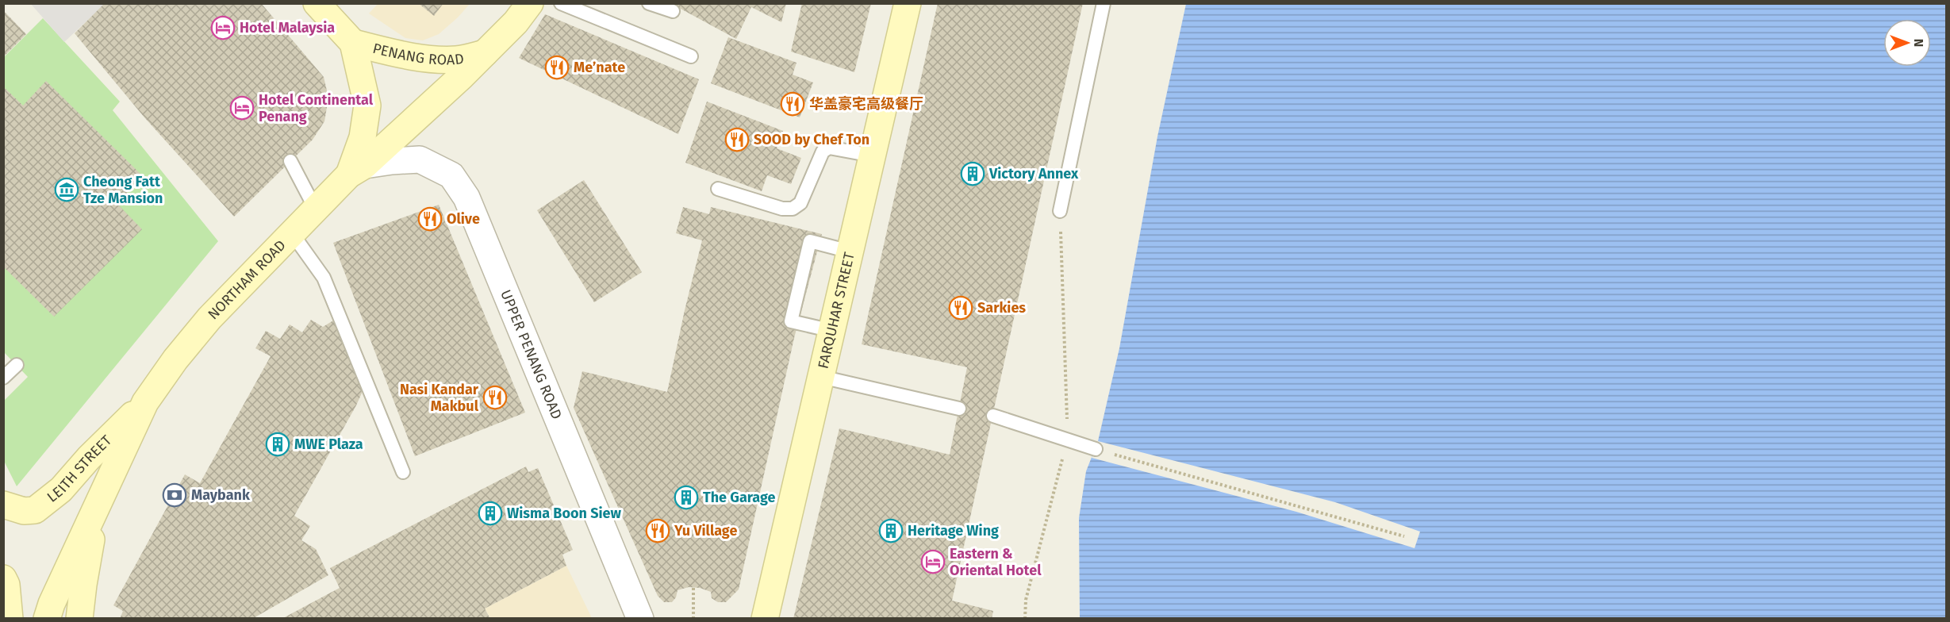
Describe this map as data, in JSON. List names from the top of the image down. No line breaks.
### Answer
{"streets":{"main road":["PENANG ROAD","NORTHAM ROAD","FARQUHAR STREET","LEITH STREET"],"street":["UPPER PENANG ROAD"]},"crossings":[["PENANG ROAD","NORTHAM ROAD"],["PENANG ROAD","UPPER PENANG ROAD"],["NORTHAM ROAD","UPPER PENANG ROAD"],["NORTHAM ROAD","LEITH STREET"]],"places":{"hotel":["Hotel Malaysia","Hotel Continental Penang","Eastern & Oriental Hotel"],"restaurant":["Me’nate","华盖豪宅高级餐厅","SOOD by Chef Ton","Olive","Sarkies","Nasi Kandar Makbul","Yu Village"],"building":["Victory Annex","MWE Plaza","The Garage","Wisma Boon Siew","Heritage Wing"],"museum":["Cheong Fatt Tze Mansion"],"bank":["Maybank"]},"north":"right"}
